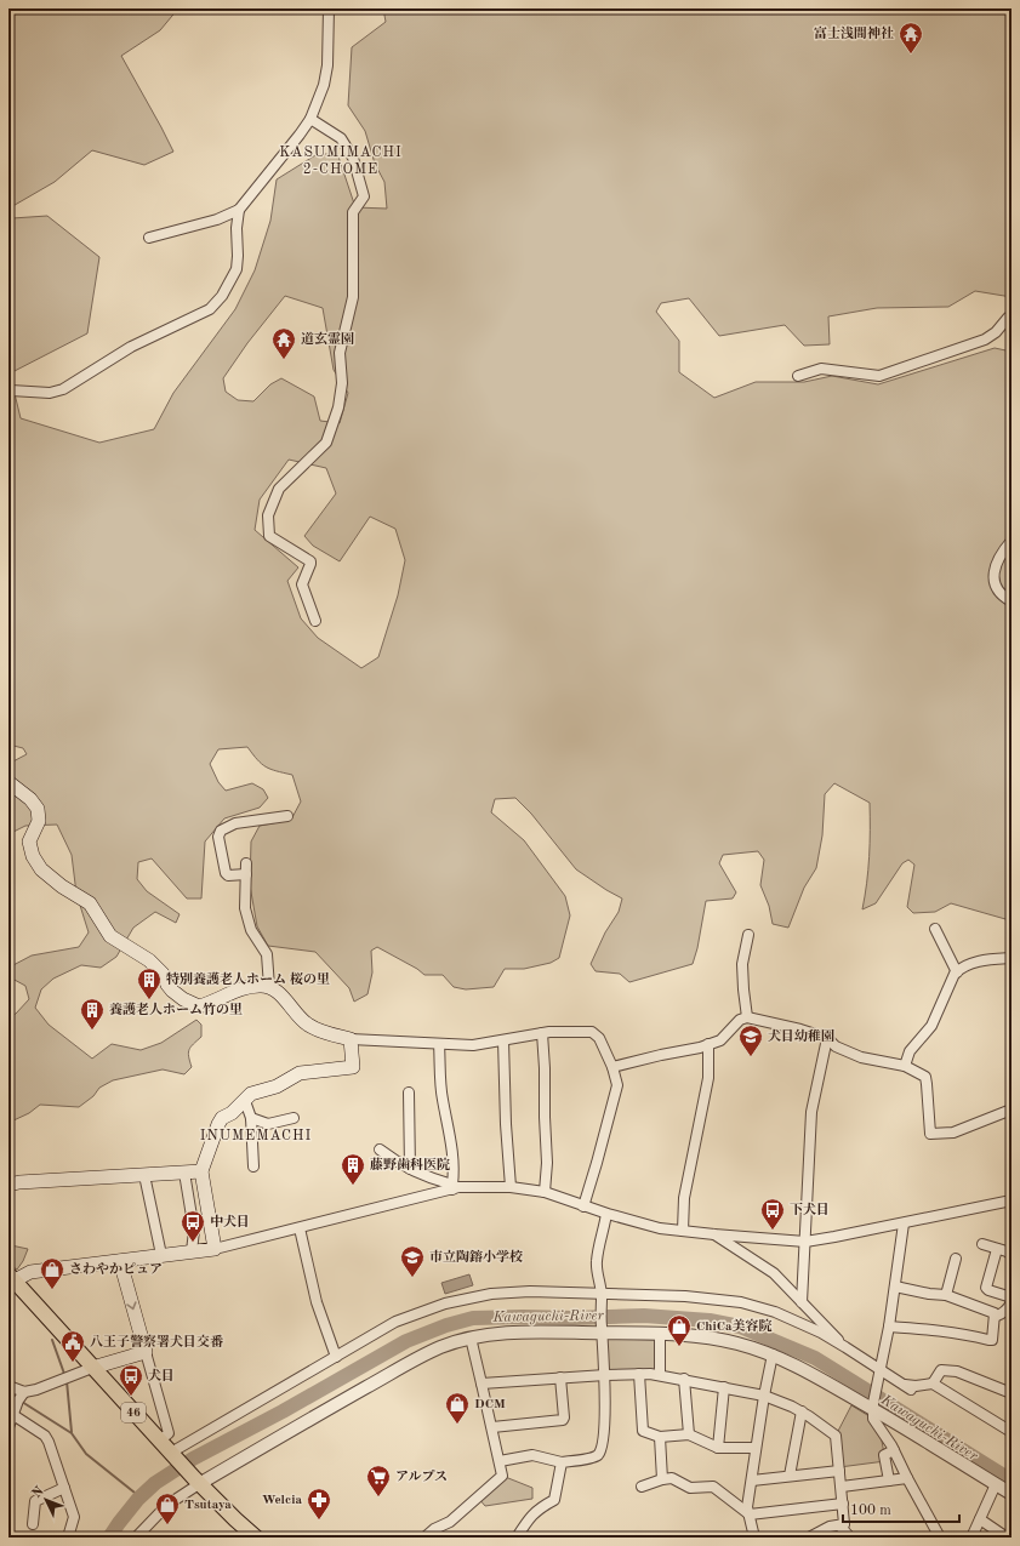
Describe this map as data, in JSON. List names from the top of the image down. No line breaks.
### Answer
{"streets":{"main road":["46"]},"districts":["KASUMIMACHI 2-CHOME","INUMEMACHI"],"water":["Kawaguchi-River"],"places":{"temple":["富士浅間神社","道玄霊園"],"building":["特別養護老人ホーム 桜の里","養護老人ホーム竹の里","藤野歯科医院"],"school or university":["犬目幼稚園","市立陶鎔小学校"],"bus stop":["下犬目","中犬目","犬目"],"shop":["さわやかピュア","ChiCa美容院","DCM","Tsutaya"],"public building":["八王子警察署犬目交番"],"supermarket":["アルプス"],"pharmacy":["Welcia"]},"scale_bar":"100 m","north":"top left"}
